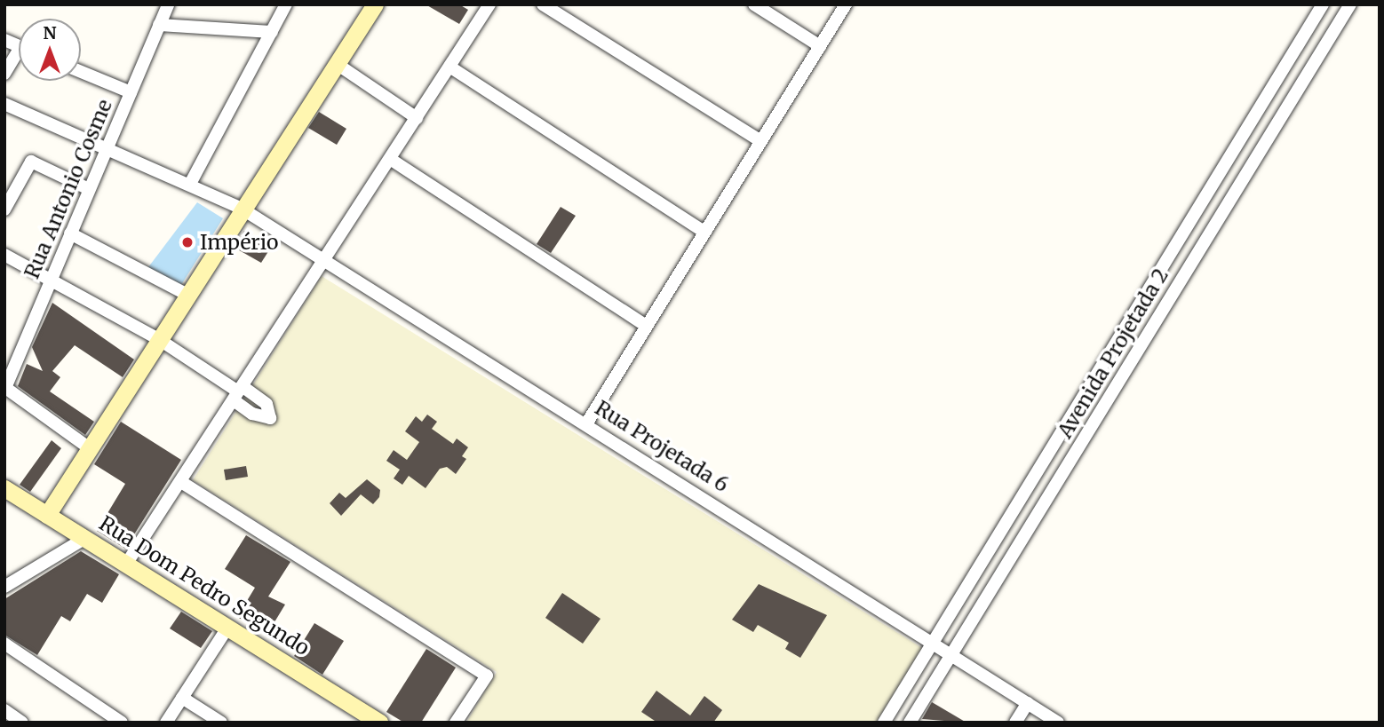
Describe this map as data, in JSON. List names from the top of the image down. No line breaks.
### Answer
{"streets":{"street":["Rua Antonio Cosme","Avenida Projetada 2","Rua Projetada 6","Rua Dom Pedro Segundo"]},"crossings":[["Rua Antonio Cosme","Rua Projetada 6"],["Avenida Projetada 2","Rua Projetada 6"]],"places":["Império"],"north":"top"}
